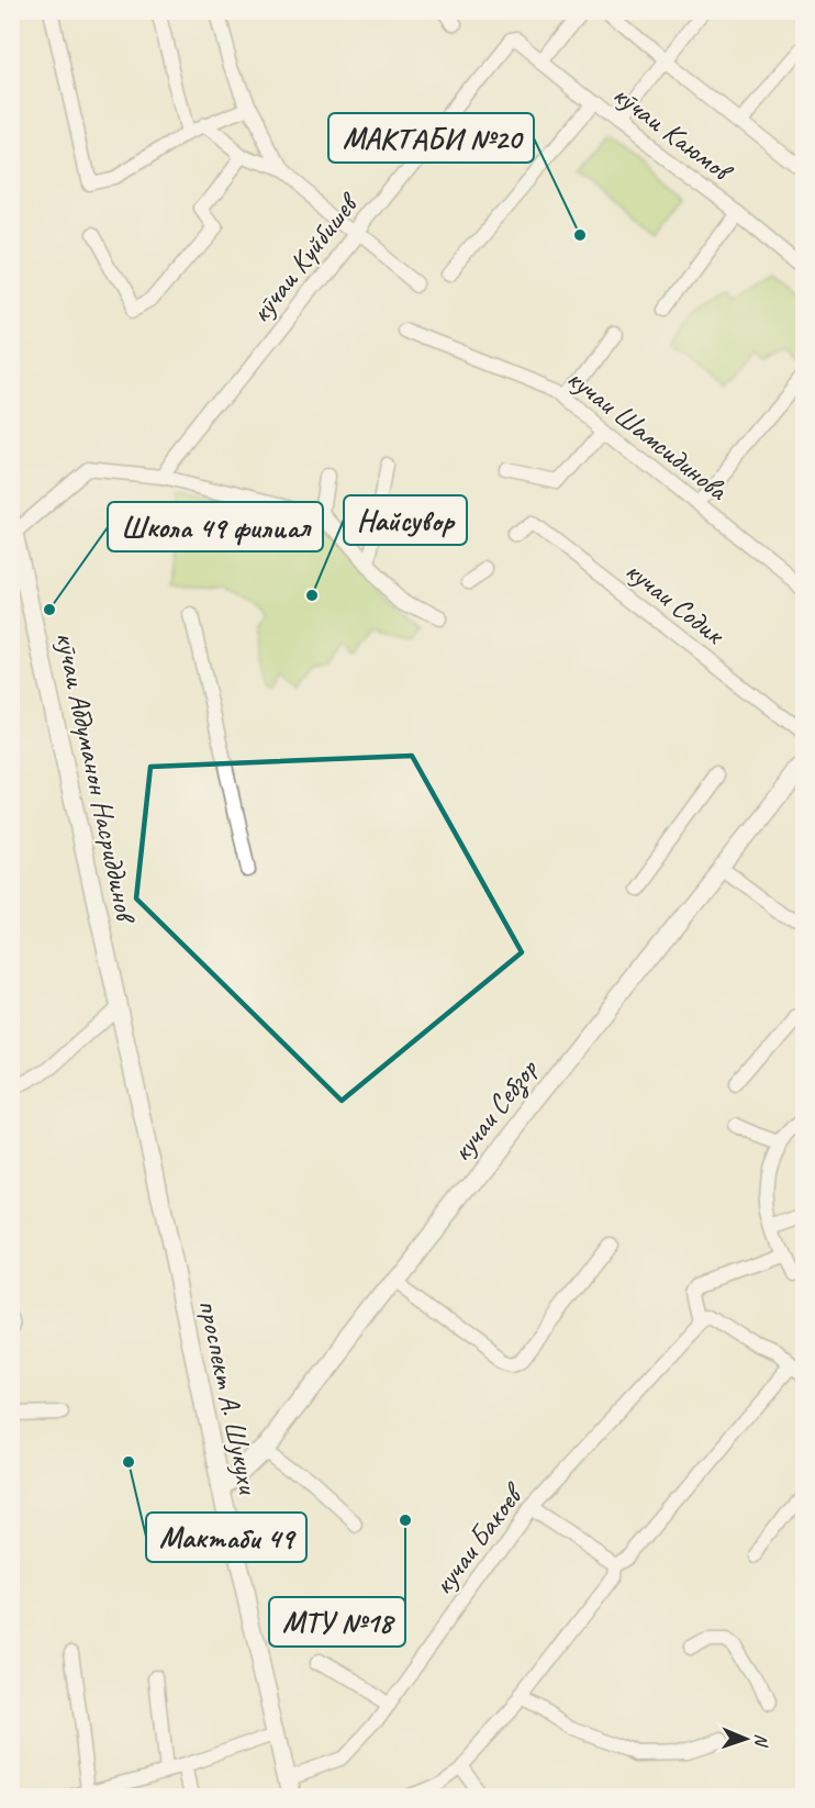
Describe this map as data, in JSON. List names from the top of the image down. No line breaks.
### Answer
{"streets":{"main road":["кӯчаи Абдуманон Насриддинов","кучаи Себзор","проспект А. Шукухи"],"street":["кӯчаи Каюмов","кӯчаи Куйбишев","кучаи Шамсидинова","кучаи Содик","кучаи Бакоев"]},"crossings":[["кӯчаи Каюмов","кӯчаи Куйбишев"],["кӯчаи Абдуманон Насриддинов","проспект А. Шукухи"],["кучаи Себзор","проспект А. Шукухи"],["проспект А. Шукухи","кучаи Бакоев"]],"places":["МАКТАБИ №20","Найсувор","Школа 49 филиал","Мактаби 49","МТУ №18"],"north":"right"}
